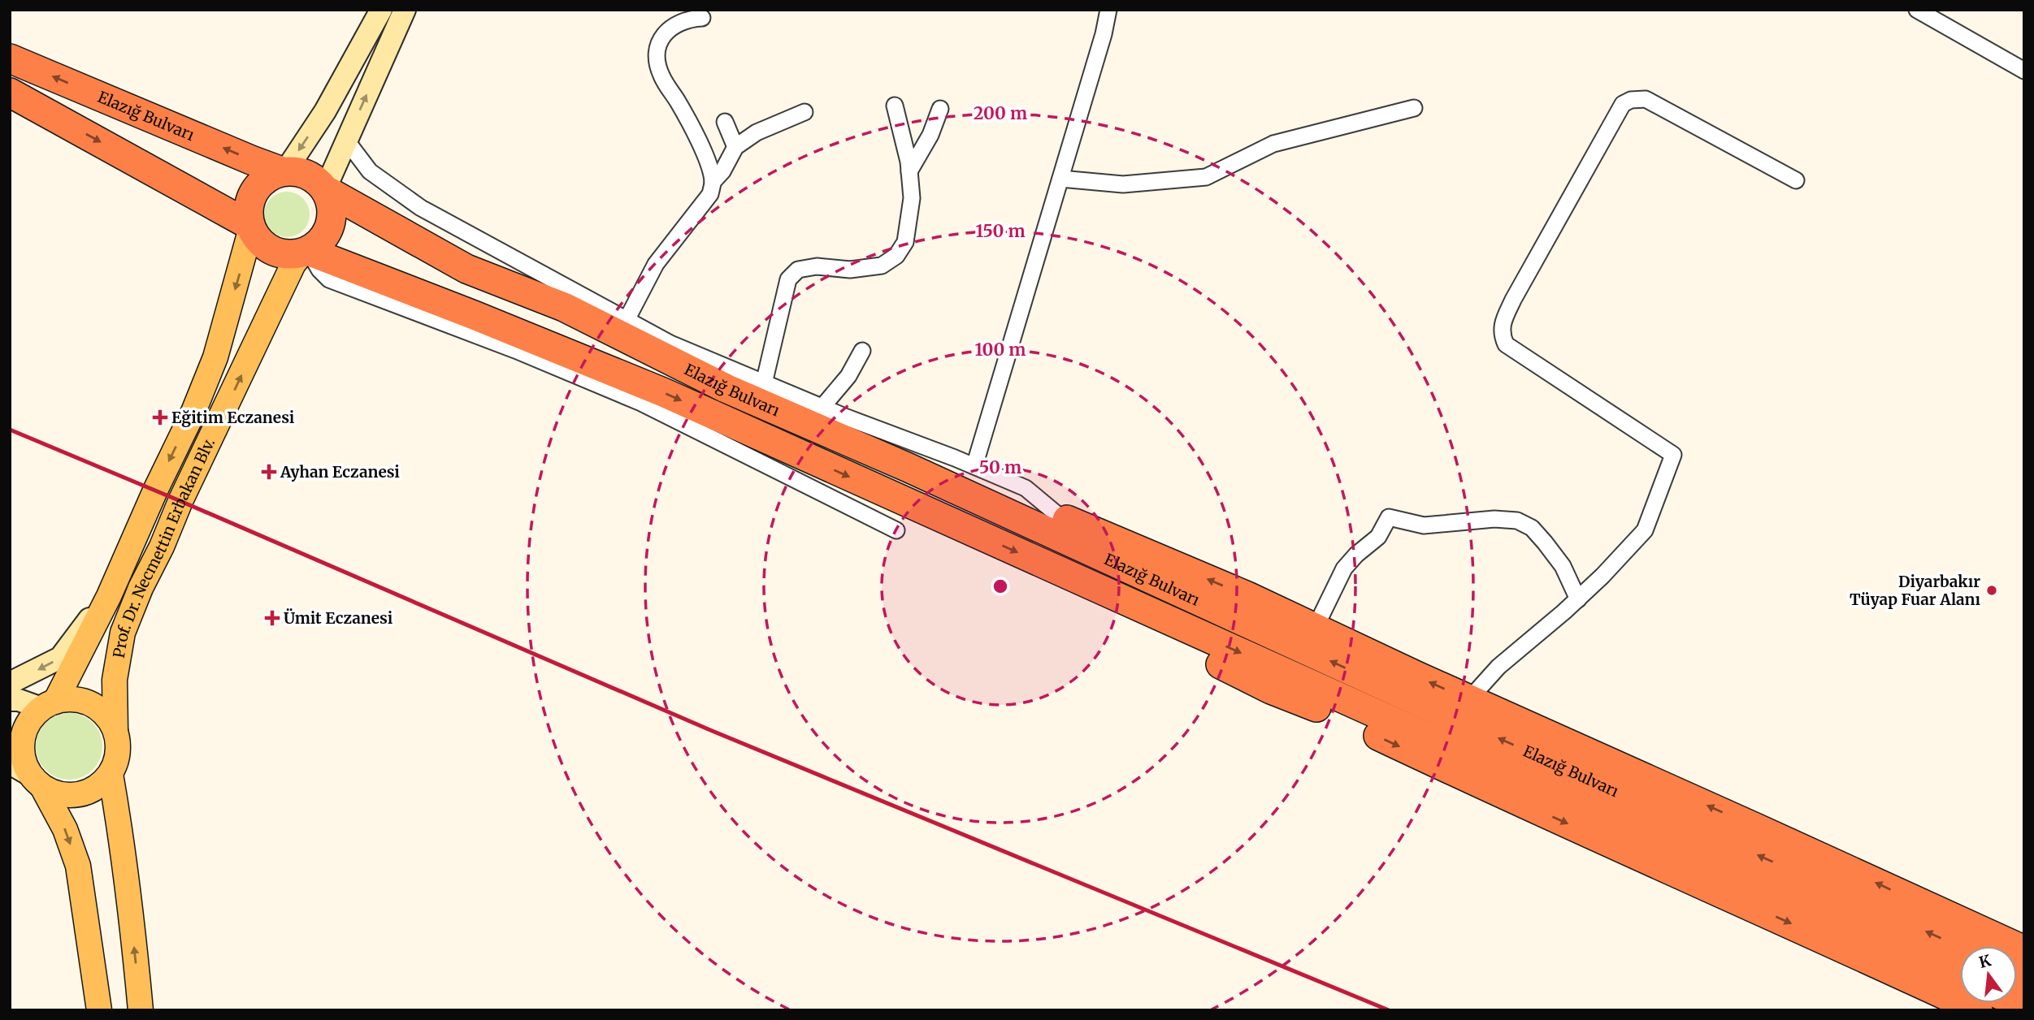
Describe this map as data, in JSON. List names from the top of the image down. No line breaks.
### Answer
{"streets":{"highway":["Elazığ Bulvarı"],"main road":["Prof. Dr. Necmettin Erbakan Blv."]},"crossings":[["Elazığ Bulvarı","Prof. Dr. Necmettin Erbakan Blv."]],"places":{"health":["Eğitim Eczanesi","Ayhan Eczanesi","Ümit Eczanesi"],"other":["Diyarbakır Tüyap Fuar Alanı"]},"north":"top","rings":["200 m","150 m","100 m","50 m"]}
